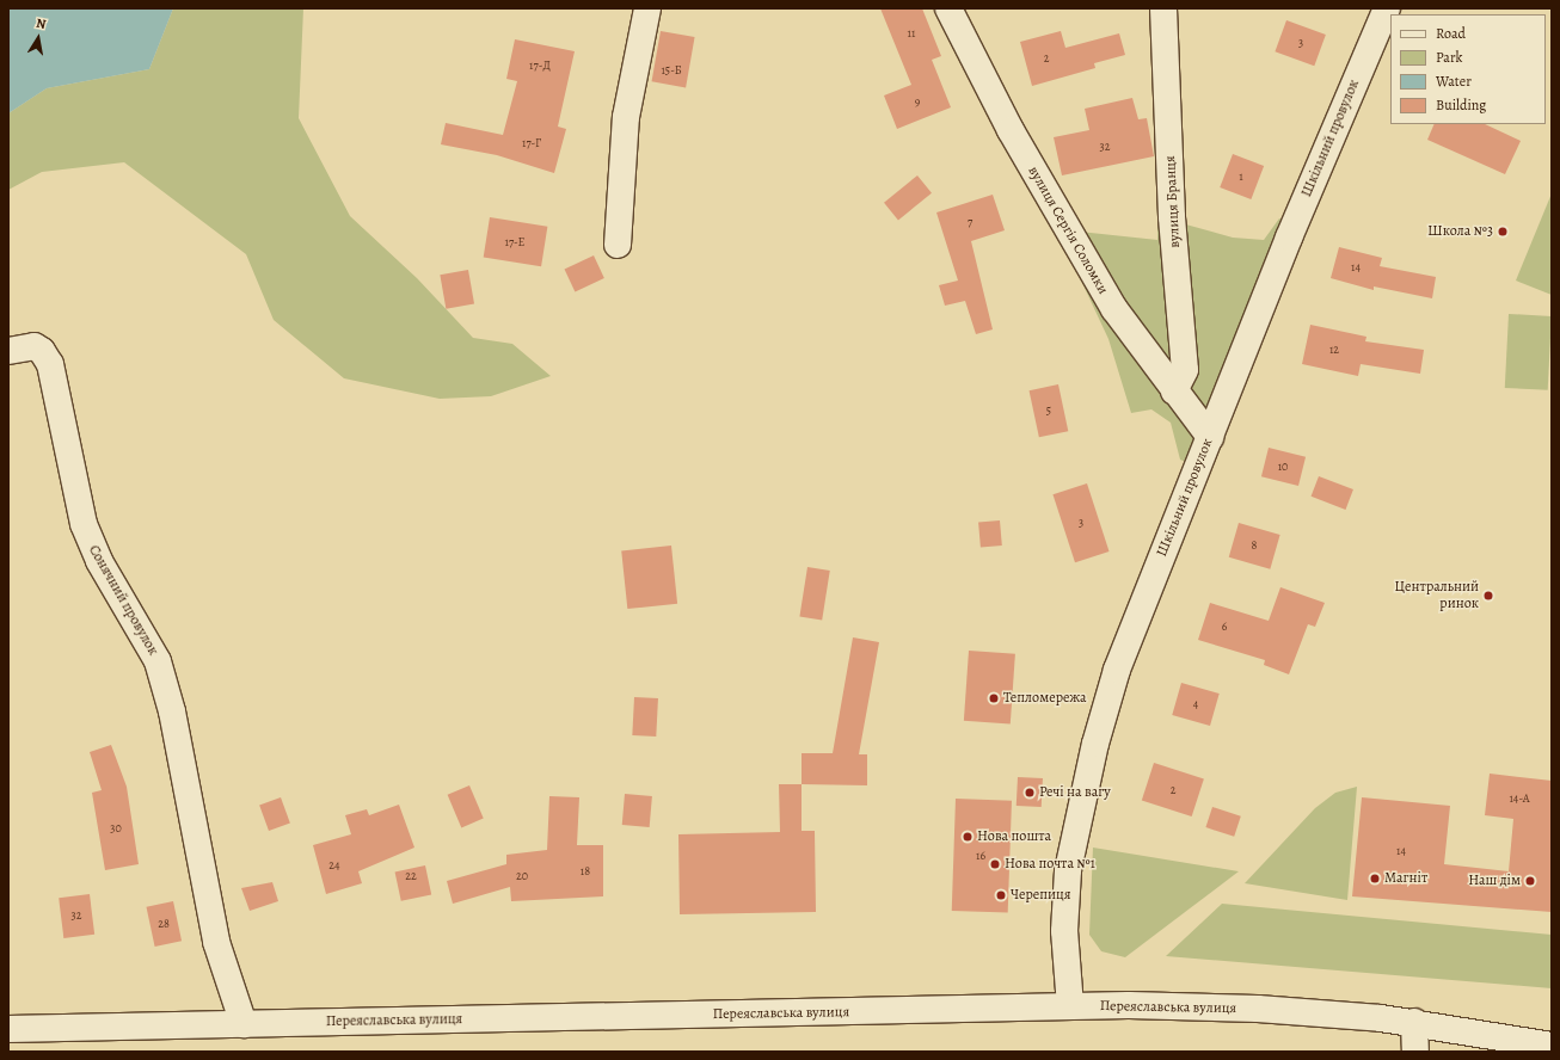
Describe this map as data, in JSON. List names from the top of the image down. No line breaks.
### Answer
{"streets":{"street":["Шкільний провулок","вулиця Бранця","вулиця Сергія Соломки","Сонячний провулок","Переяславська вулиця"]},"crossings":[["Шкільний провулок","вулиця Сергія Соломки"],["Шкільний провулок","Переяславська вулиця"],["вулиця Бранця","вулиця Сергія Соломки"],["Сонячний провулок","Переяславська вулиця"]],"places":["Школа №3","Центральний ринок","Тепломережа","Речі на вагу","Нова пошта","Нова почта №1","Магніт","Наш дім","Черепиця"],"house_numbers":["11","3","2","17-Д","15-Б","9","17-Г","32","1","7","17-Е","14","12","5","10","3","8","6","4","2","14-А","30","14","16","24","18","22","20","32","28"],"legend":["Road","Park","Water","Building"],"north":"top"}
